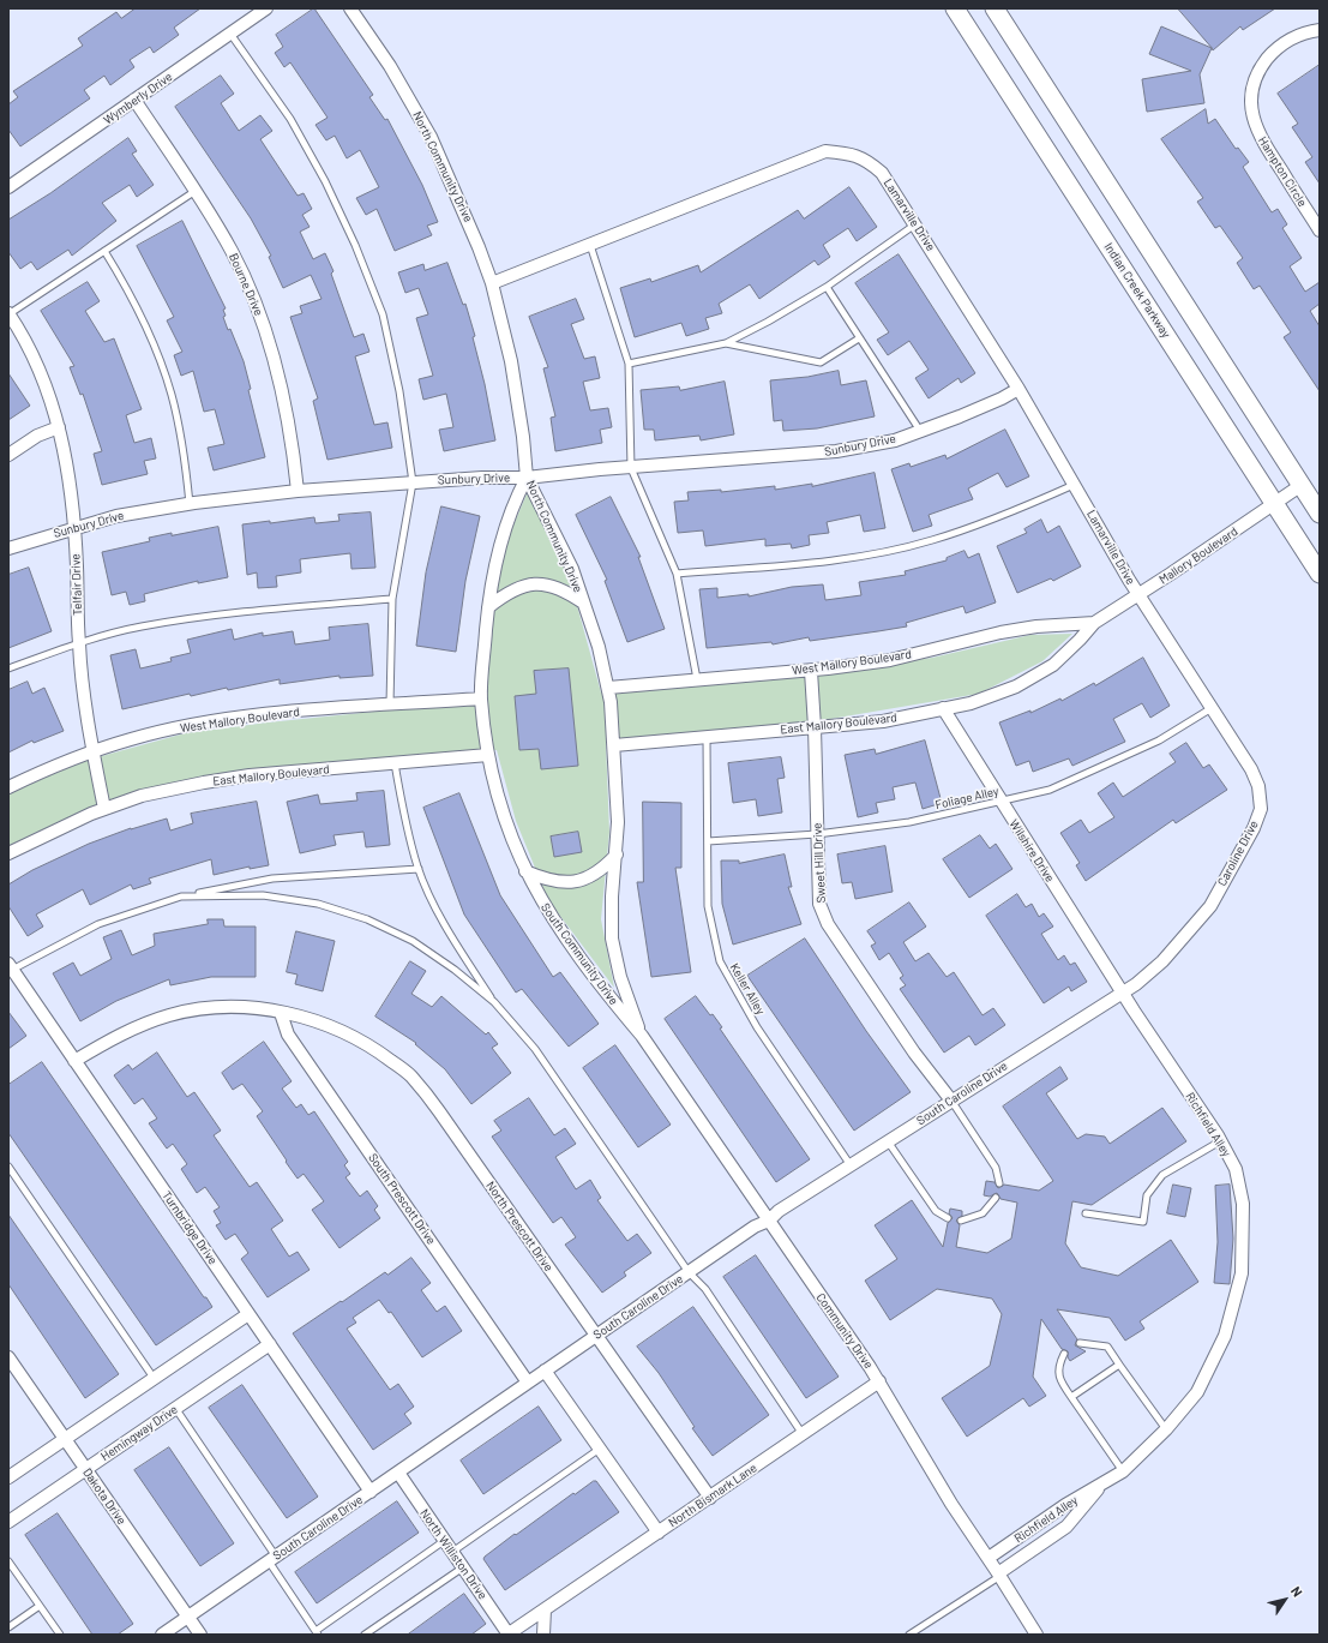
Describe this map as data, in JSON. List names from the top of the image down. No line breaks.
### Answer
{"streets":{"street":["Wymberly Drive","North Community Drive","Hampton Circle","Lamarville Drive","Bourne Drive","Indian Creek Parkway","Sunbury Drive","Mallory Boulevard","Telfair Drive","West Mallory Boulevard","East Mallory Boulevard","Wilshire Drive","Caroline Drive","Sweet Hill Drive","South Community Drive","South Caroline Drive","Richfield Alley","South Prescott Drive","North Prescott Drive","Turnbridge Drive","Community Drive","Hemingway Drive","North Bismark Lane","Dakota Drive","North Williston Drive"],"lane":["Foliage Alley","Keller Alley"]},"crossings":[["Wymberly Drive","Bourne Drive"],["North Community Drive","Lamarville Drive"],["North Community Drive","Sunbury Drive"],["North Community Drive","West Mallory Boulevard"],["North Community Drive","East Mallory Boulevard"],["North Community Drive","South Community Drive"],["North Community Drive","Community Drive"],["Lamarville Drive","Sunbury Drive"],["Lamarville Drive","Mallory Boulevard"],["Lamarville Drive","Caroline Drive"],["Bourne Drive","Sunbury Drive"],["Indian Creek Parkway","Mallory Boulevard"],["Sunbury Drive","Telfair Drive"],["Sunbury Drive","South Community Drive"],["Mallory Boulevard","West Mallory Boulevard"],["Mallory Boulevard","East Mallory Boulevard"],["Mallory Boulevard","Caroline Drive"],["Telfair Drive","West Mallory Boulevard"],["Telfair Drive","East Mallory Boulevard"],["West Mallory Boulevard","East Mallory Boulevard"],["West Mallory Boulevard","Sweet Hill Drive"],["West Mallory Boulevard","South Community Drive"],["East Mallory Boulevard","Wilshire Drive"],["East Mallory Boulevard","Sweet Hill Drive"],["East Mallory Boulevard","South Community Drive"],["East Mallory Boulevard","Keller Alley"],["Foliage Alley","Wilshire Drive"],["Foliage Alley","Caroline Drive"],["Foliage Alley","Sweet Hill Drive"],["Foliage Alley","Keller Alley"],["Wilshire Drive","Caroline Drive"],["Wilshire Drive","South Caroline Drive"],["Wilshire Drive","Richfield Alley"],["Caroline Drive","South Caroline Drive"],["Caroline Drive","Richfield Alley"],["Sweet Hill Drive","South Caroline Drive"],["South Community Drive","Community Drive"],["Keller Alley","South Caroline Drive"],["South Caroline Drive","Richfield Alley"],["South Caroline Drive","South Prescott Drive"],["South Caroline Drive","North Prescott Drive"],["South Caroline Drive","Turnbridge Drive"],["South Caroline Drive","Community Drive"],["South Caroline Drive","Dakota Drive"],["South Caroline Drive","North Williston Drive"],["Richfield Alley","Community Drive"],["South Prescott Drive","North Prescott Drive"],["North Prescott Drive","Turnbridge Drive"],["North Prescott Drive","North Bismark Lane"],["Turnbridge Drive","Hemingway Drive"],["Community Drive","North Bismark Lane"],["Hemingway Drive","Dakota Drive"],["North Bismark Lane","North Williston Drive"]],"north":"top right"}
